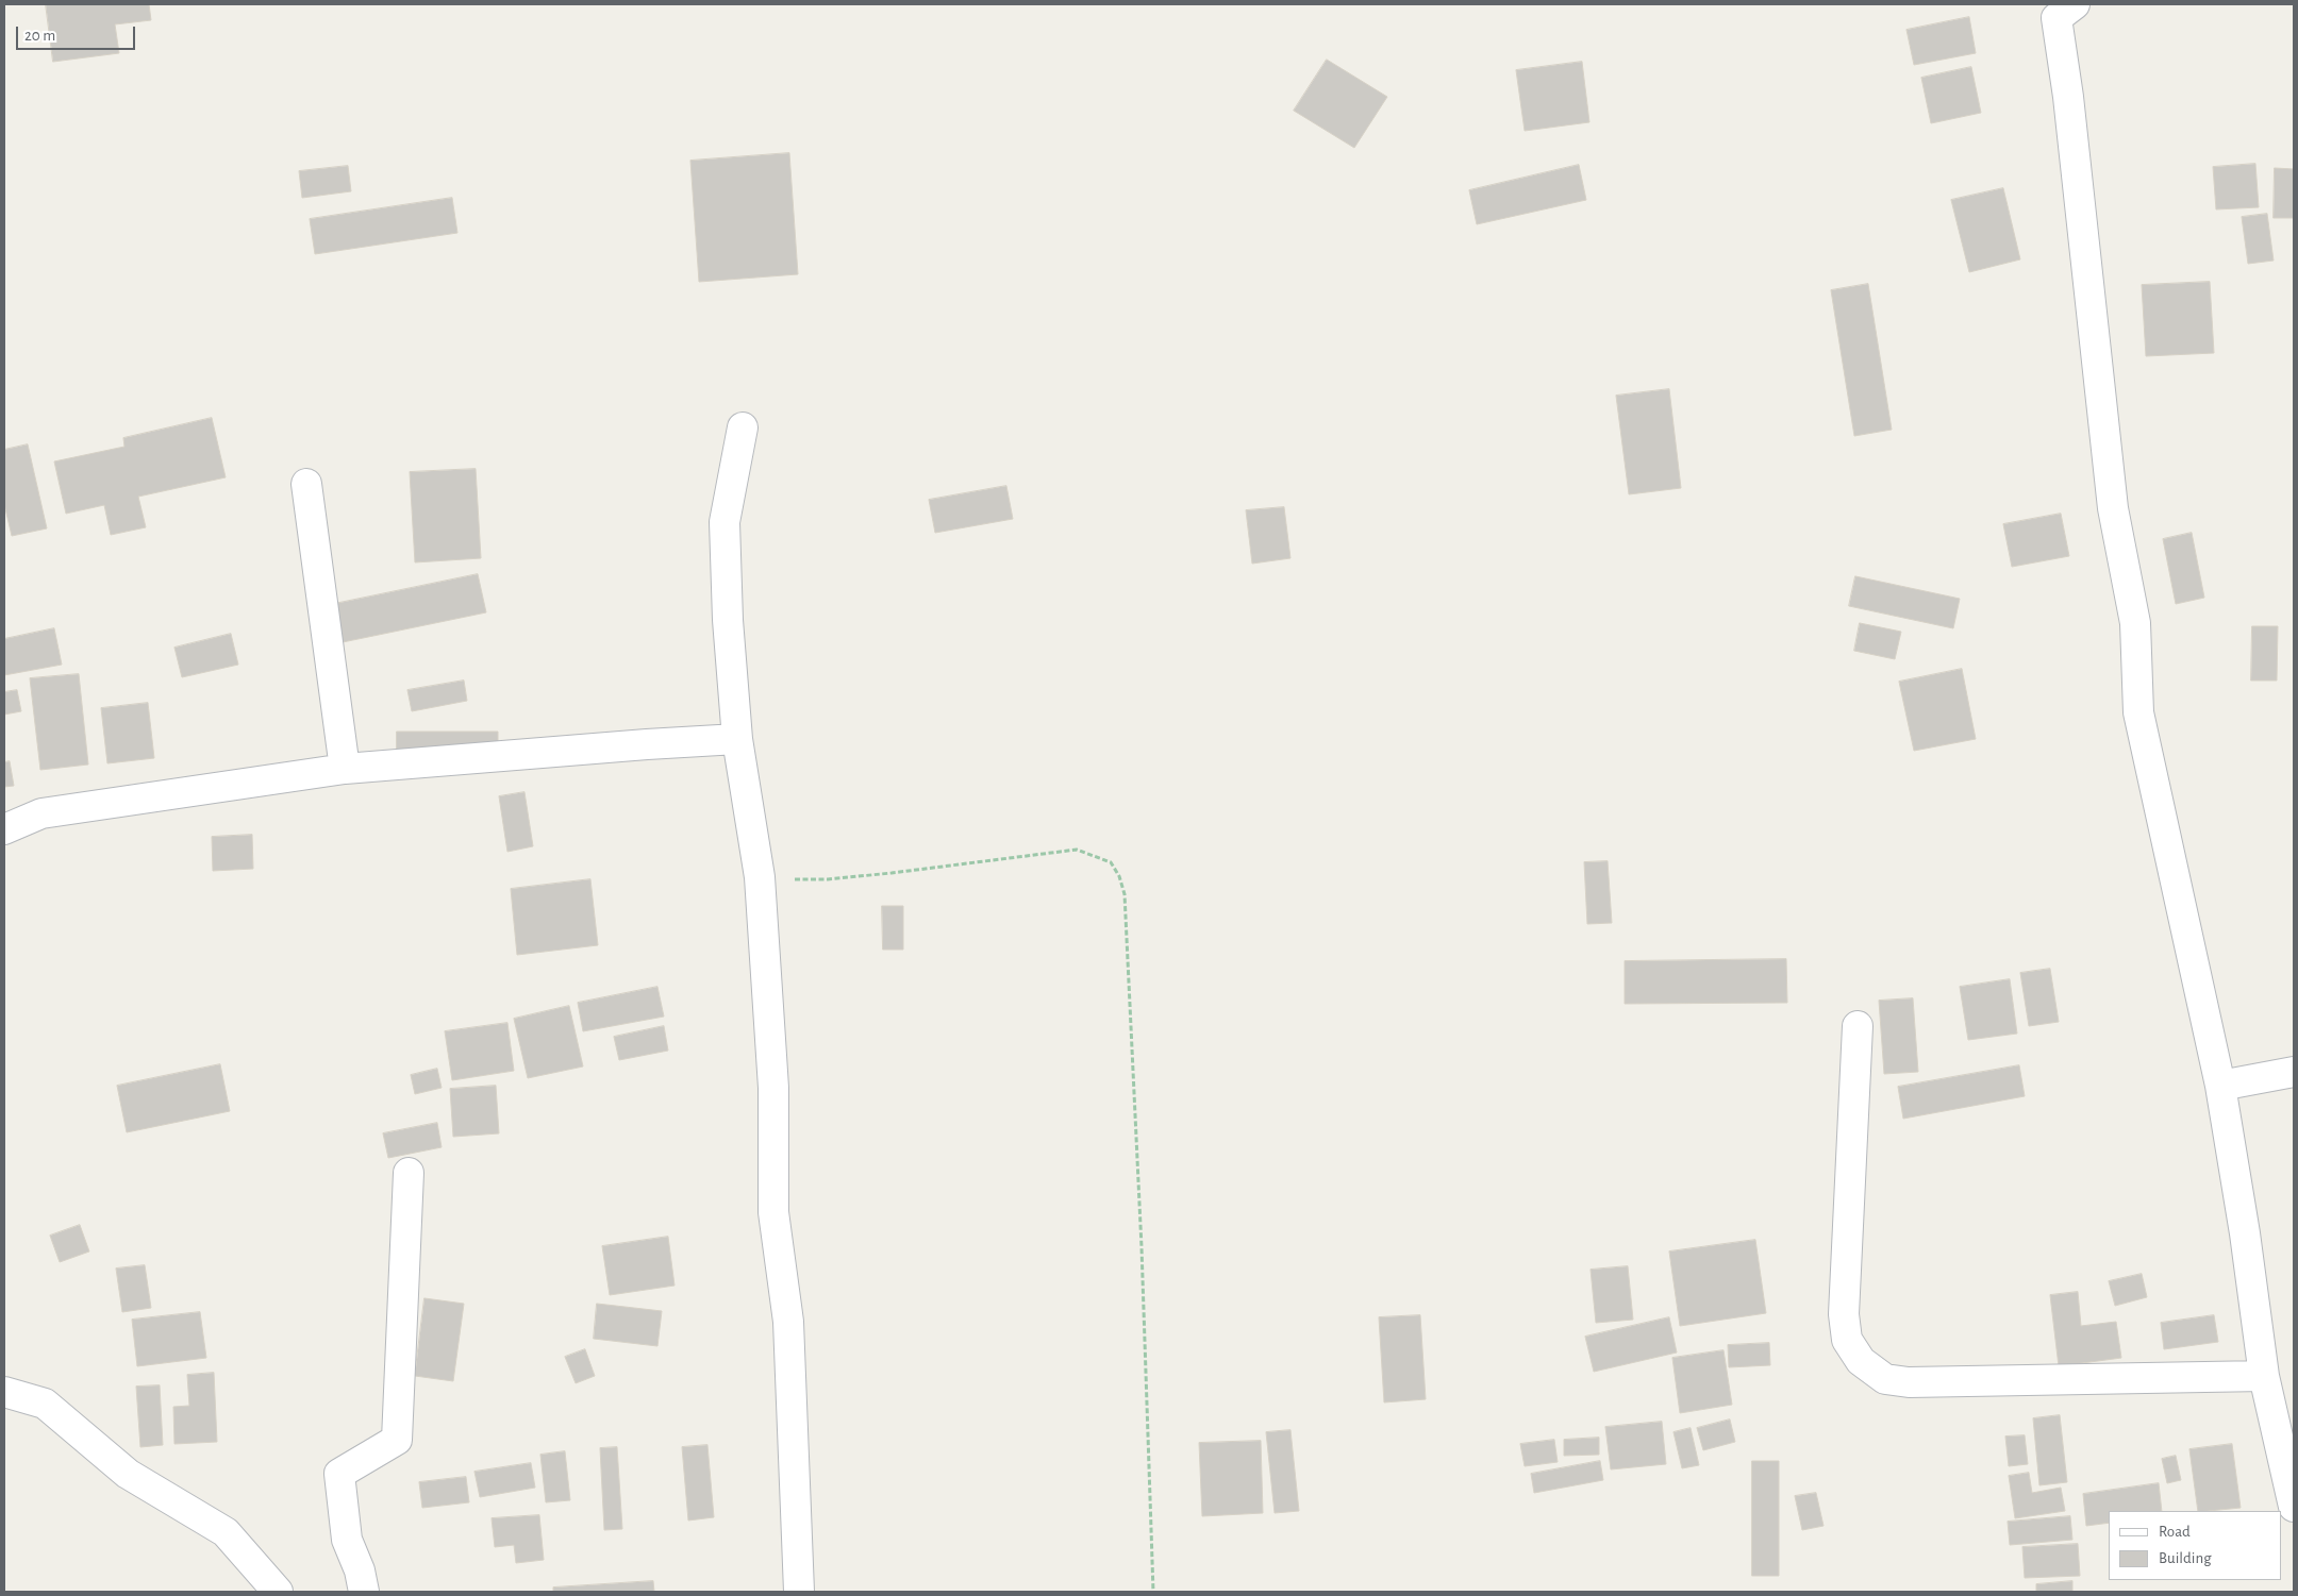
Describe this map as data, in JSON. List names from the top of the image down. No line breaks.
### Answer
{"legend":["Road","Building"],"scale_bar":"20 m"}
